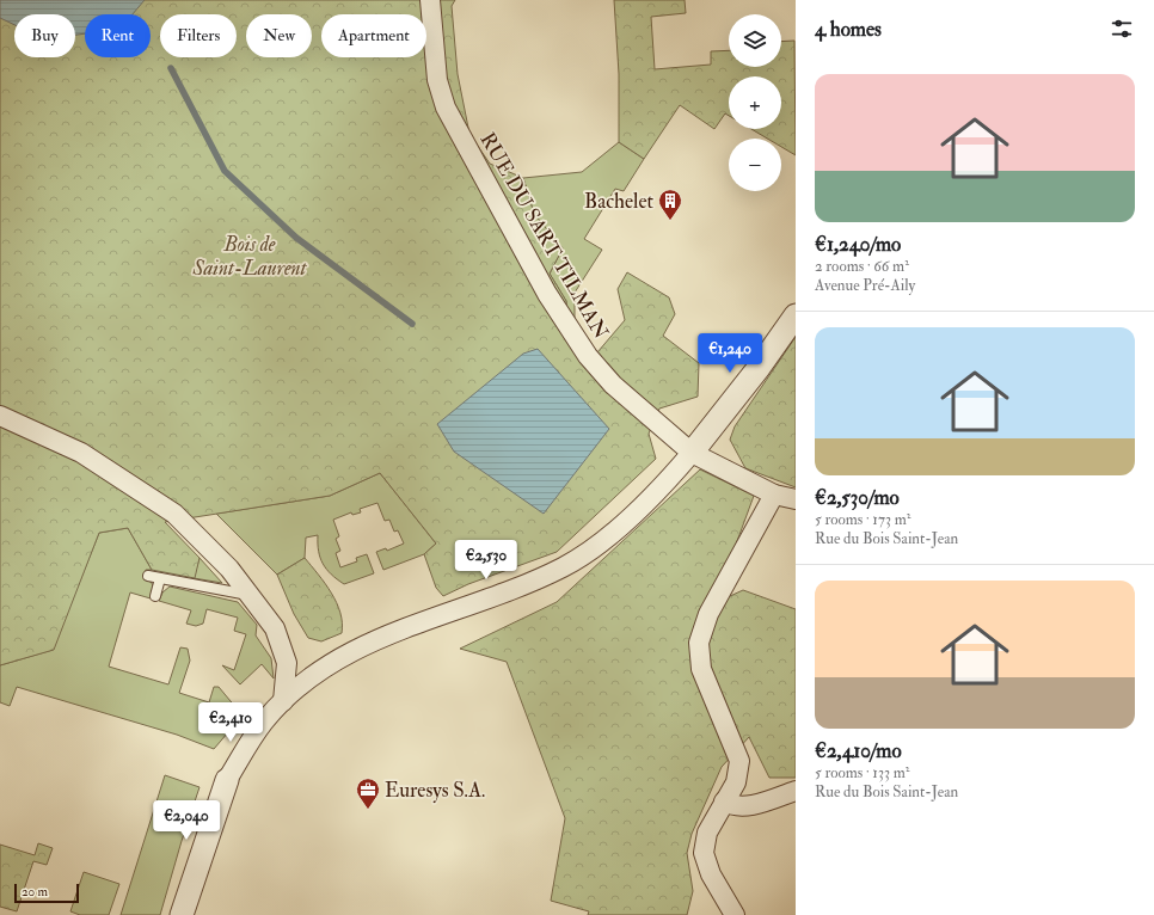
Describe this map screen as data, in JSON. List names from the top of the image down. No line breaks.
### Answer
{"streets":{"street":["RUE DU SART TILMAN"]},"parks":["Bois de Saint-Laurent"],"places":{"building":["Bachelet"],"office":["Euresys S.A."]},"scale_bar":"20 m","page":{"heading":"4 homes","map_buttons":["+","−"],"chip":["Buy","Rent","Filters","New","Apartment"],"list":[{"name":"€1,240/mo","note":"2 rooms · 66 m² · Avenue Pré-Aily"},{"name":"€2,530/mo","note":"5 rooms · 173 m² · Rue du Bois Saint-Jean"},{"name":"€2,410/mo","note":"5 rooms · 133 m² · Rue du Bois Saint-Jean"}],"price":["€1,240","€2,530","€2,410","€2,040"],"scale":"20 m"}}
